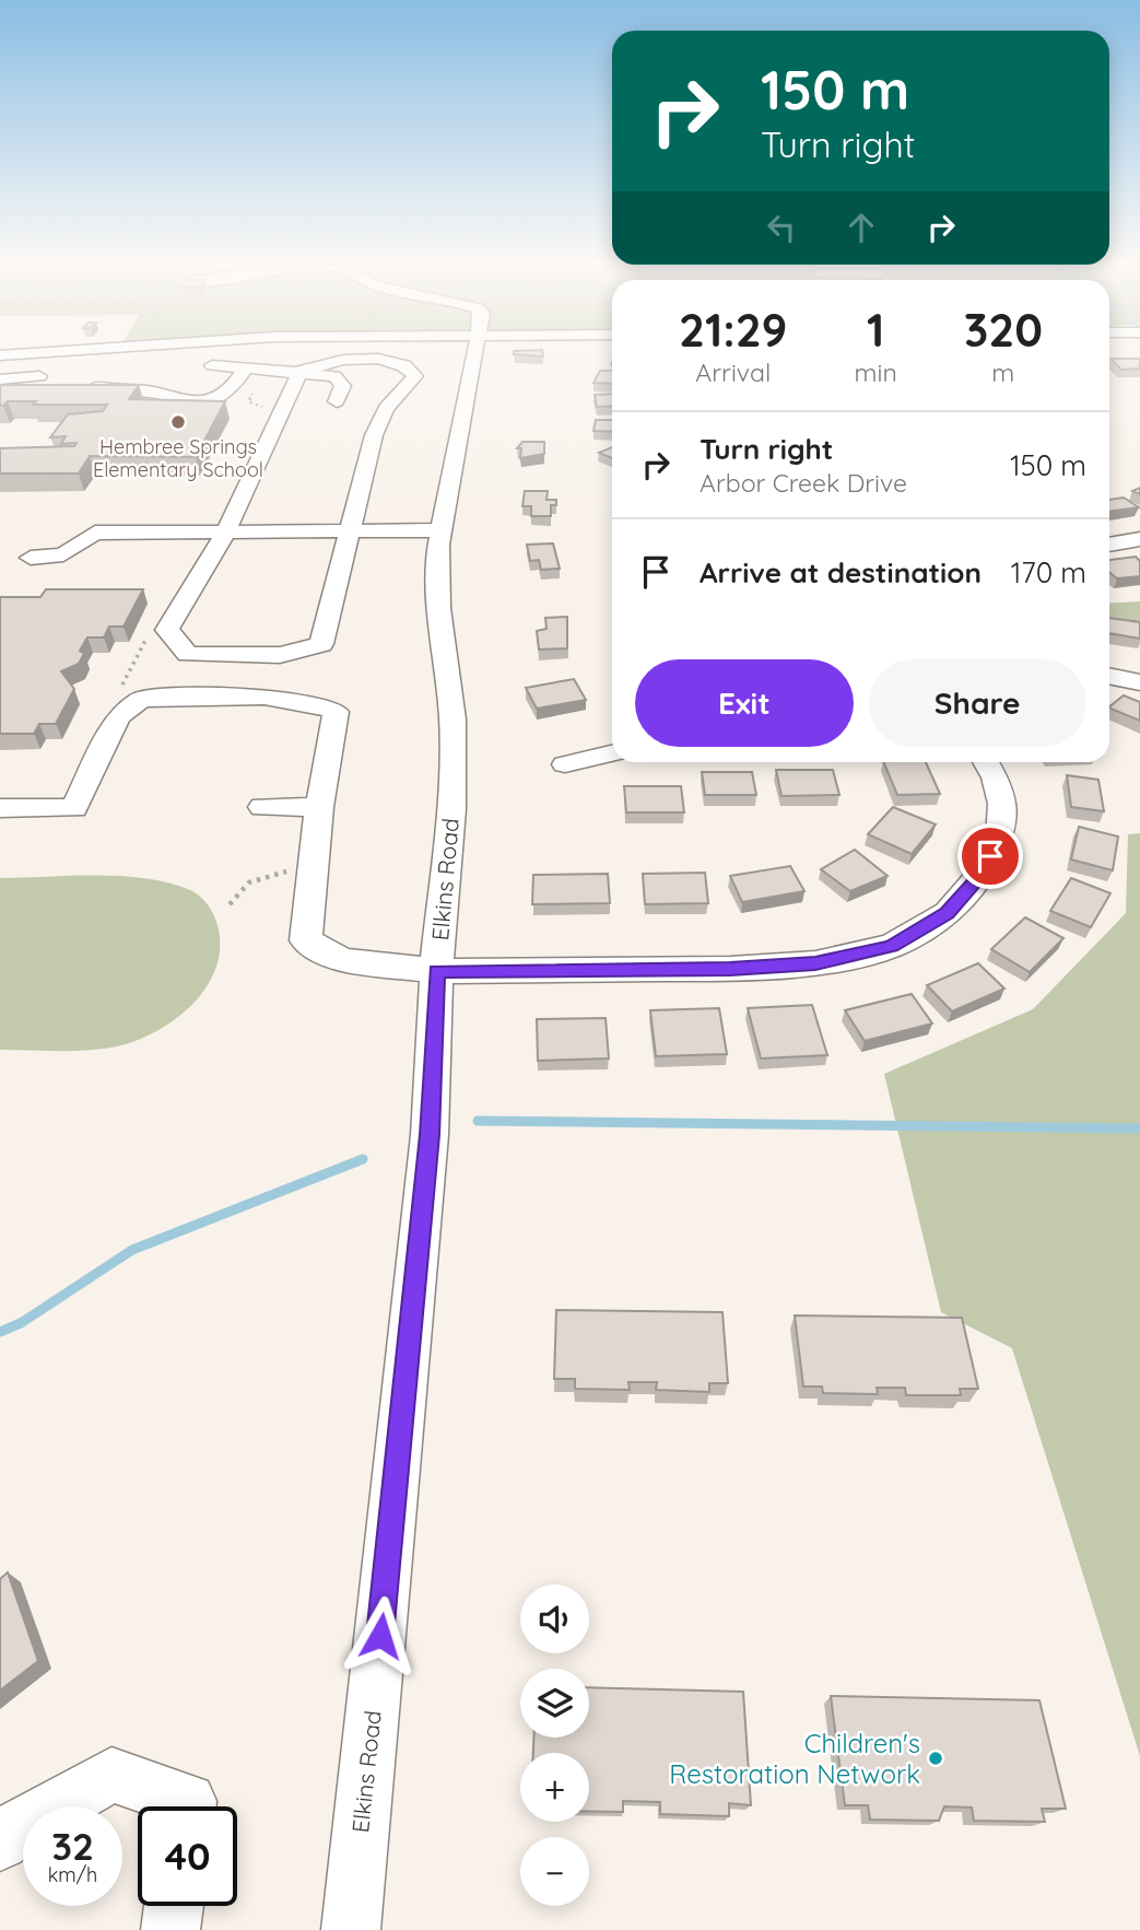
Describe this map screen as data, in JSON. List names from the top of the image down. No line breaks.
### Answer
{"streets":{"street":["Elkins Road"]},"places":["Hembree Springs Elementary School","Children's Restoration Network"],"page":{"turn":["150 m","Turn right"],"eta":["21:29","Arrival","1","min","320","m"],"list":[{"name":"Turn right","note":"Arbor Creek Drive","value":"150 m"},{"name":"Arrive at destination","value":"170 m"}],"buttons":["Exit","Share"],"map_buttons":["+","−"],"speed":"32 km/h","limit":"40"}}
